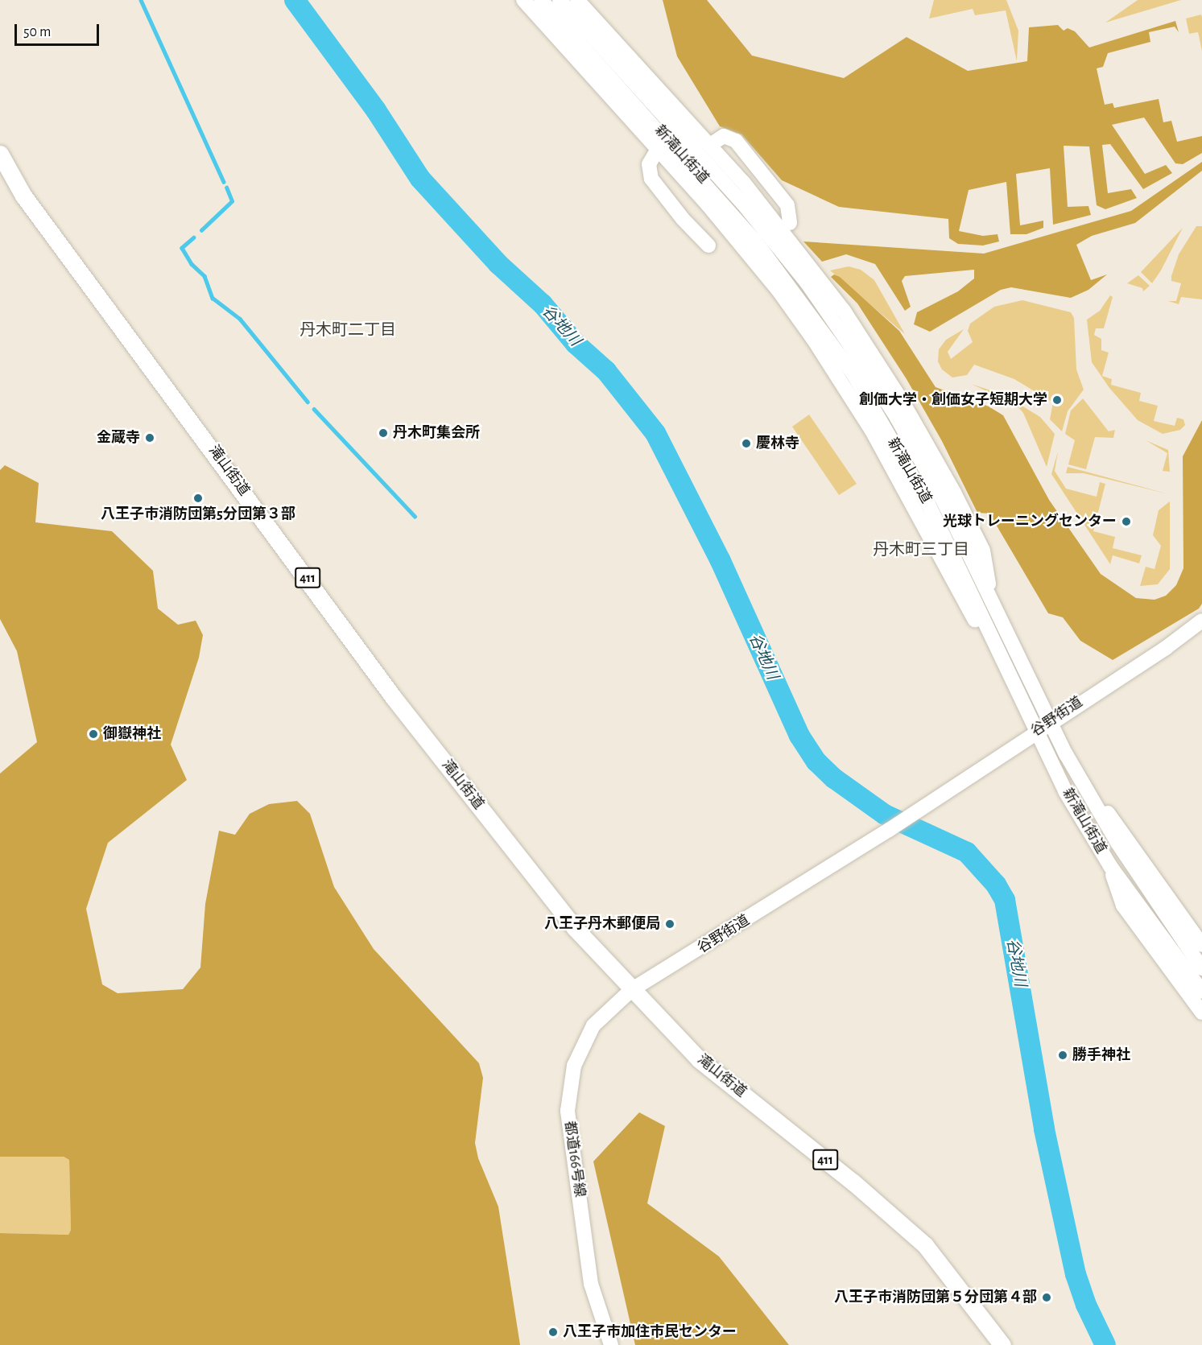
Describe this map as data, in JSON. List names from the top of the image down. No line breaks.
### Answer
{"streets":{"highway":["滝山街道","411"],"main road":["新滝山街道","谷野街道","都道166号線"]},"crossings":[["新滝山街道","谷野街道"],["滝山街道","谷野街道"],["滝山街道","都道166号線"],["谷野街道","都道166号線"]],"districts":["丹木町二丁目","丹木町三丁目"],"water":["谷地川"],"places":["創価大学・創価女子短期大学","丹木町集会所","金蔵寺","慶林寺","八王子市消防団第5分団第３部","光球トレーニングセンター","御嶽神社","八王子丹木郵便局","勝手神社","八王子市消防団第５分団第４部","八王子市加住市民センター"],"scale_bar":"50 m"}
